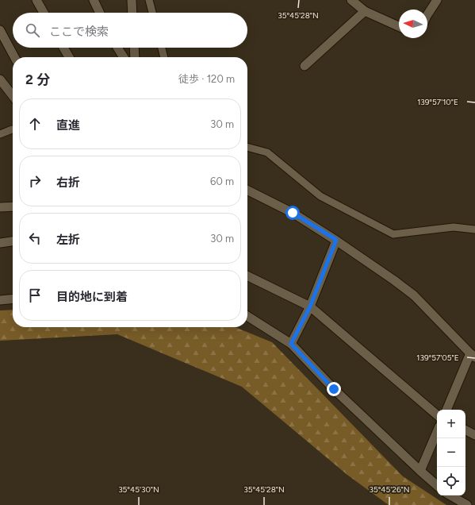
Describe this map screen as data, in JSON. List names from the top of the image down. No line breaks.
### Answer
{"north":"left","page":{"search":"ここで検索","heading":["2 分","徒歩 · 120 m"],"list":[["直進","30 m"],["右折","60 m"],["左折","30 m"],"目的地に到着"],"map_buttons":["+","−"]},"coordinates":["35°45'28\"N","139°57'10\"E","139°57'05\"E","35°45'30\"N","35°45'26\"N"]}
